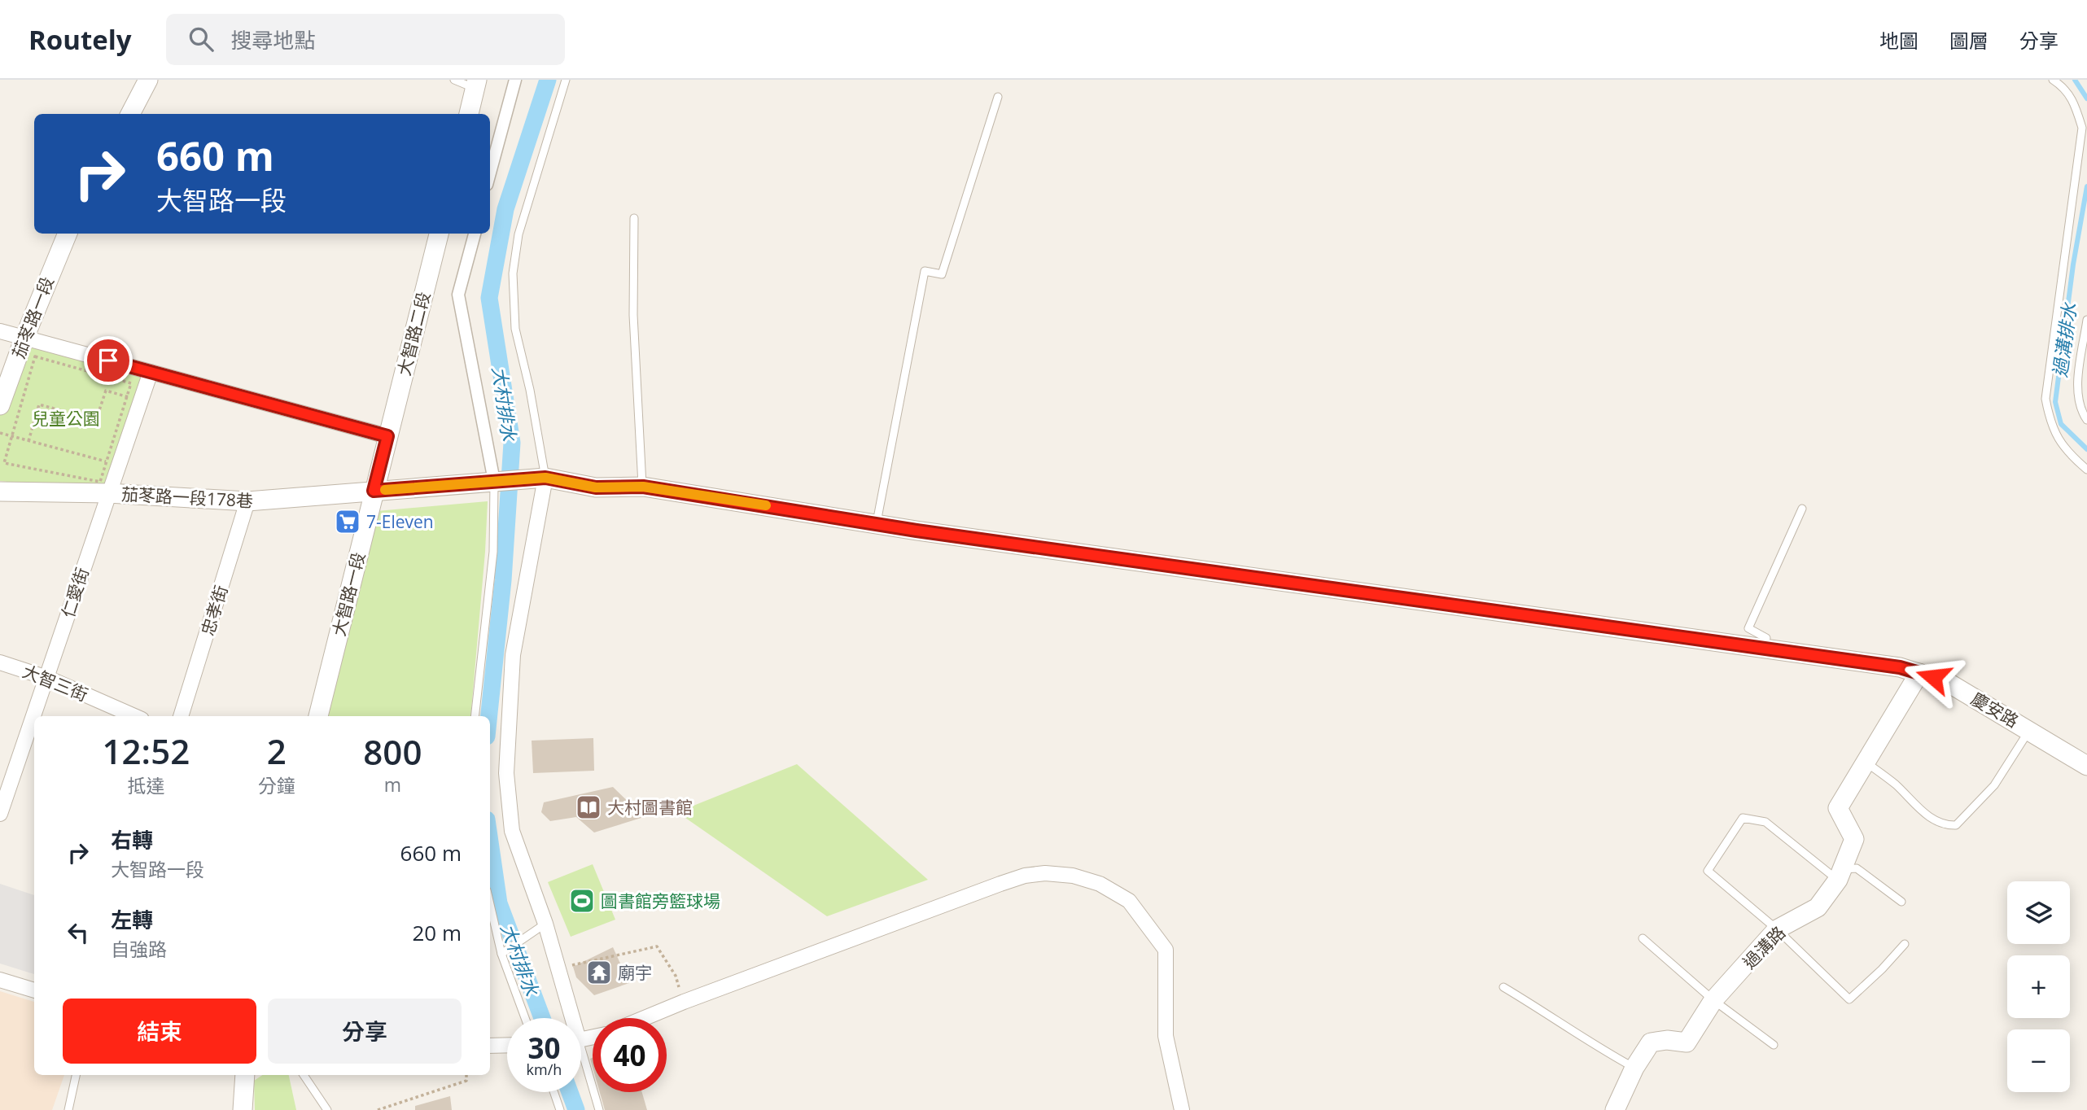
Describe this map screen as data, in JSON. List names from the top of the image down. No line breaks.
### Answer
{"streets":{"street":["茄苳路一段","大智路二段","茄苳路一段178巷","仁愛街","大智路一段","忠孝街","大智三街","慶安路","過溝路"]},"crossings":[["大智路二段","大智路一段"],["茄苳路一段178巷","仁愛街"],["茄苳路一段178巷","大智路一段"],["茄苳路一段178巷","忠孝街"],["茄苳路一段178巷","慶安路"],["仁愛街","大智三街"],["大智路一段","慶安路"],["慶安路","過溝路"]],"water":["過溝排水","大村排水"],"parks":["兒童公園"],"places":{"supermarket":["7-Eleven"],"library":["大村圖書館"],"sports":["圖書館旁籃球場"],"temple":["廟宇"]},"page":{"header":"Routely","search":"搜尋地點","nav":["地圖","圖層","分享"],"turn":["660 m","大智路一段"],"eta":["12:52","抵達","2","分鐘","800","m"],"list":[{"name":"右轉","note":"大智路一段","value":"660 m"},{"name":"左轉","note":"自強路","value":"20 m"}],"map_buttons":["+","−"],"buttons":["結束","分享"],"speed":"30 km/h","limit":"40"}}
